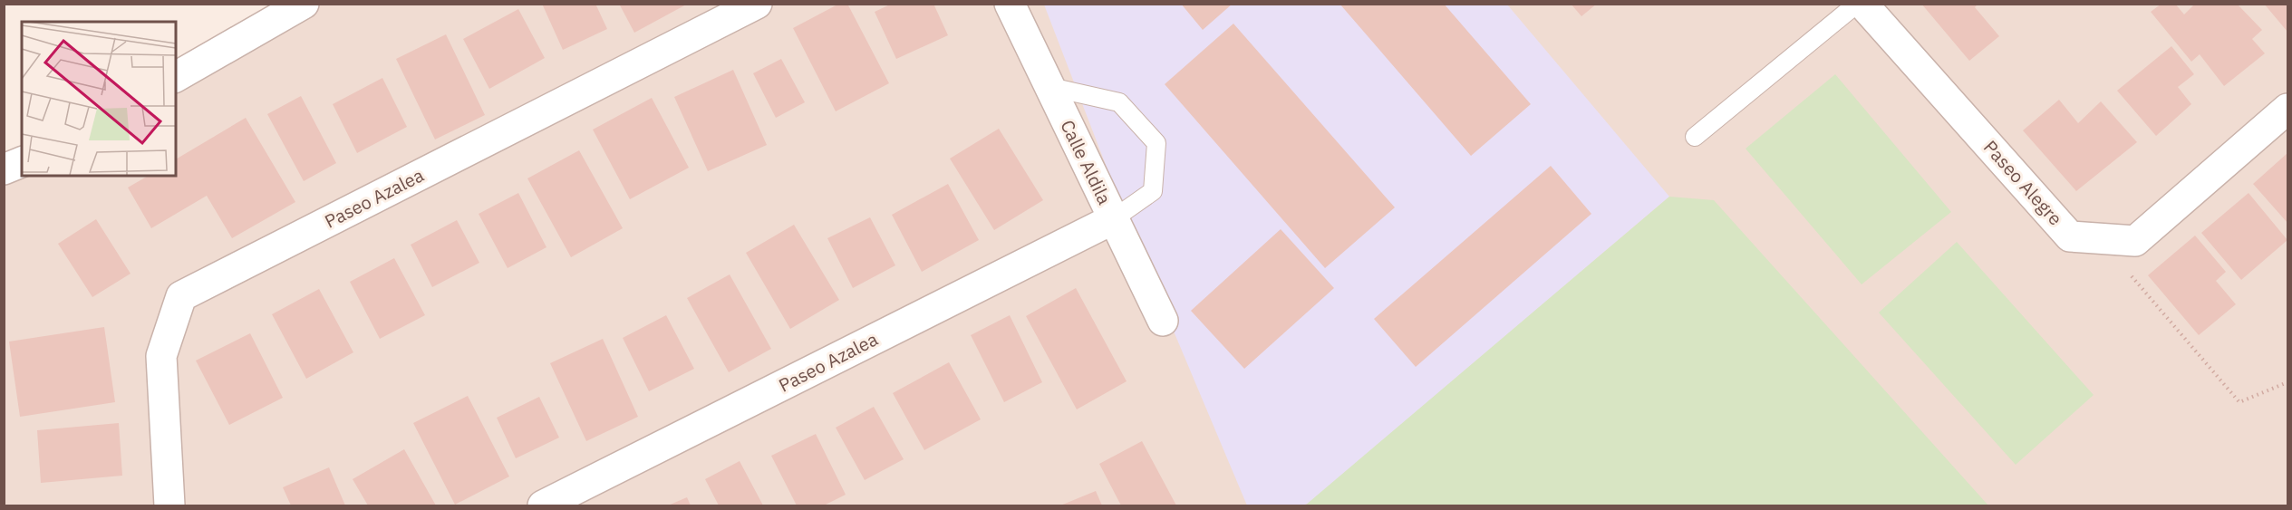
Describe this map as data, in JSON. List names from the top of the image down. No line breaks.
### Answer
{"streets":{"street":["Calle Aldila","Paseo Alegre","Paseo Azalea"]},"crossings":[["Calle Aldila","Paseo Azalea"]]}
